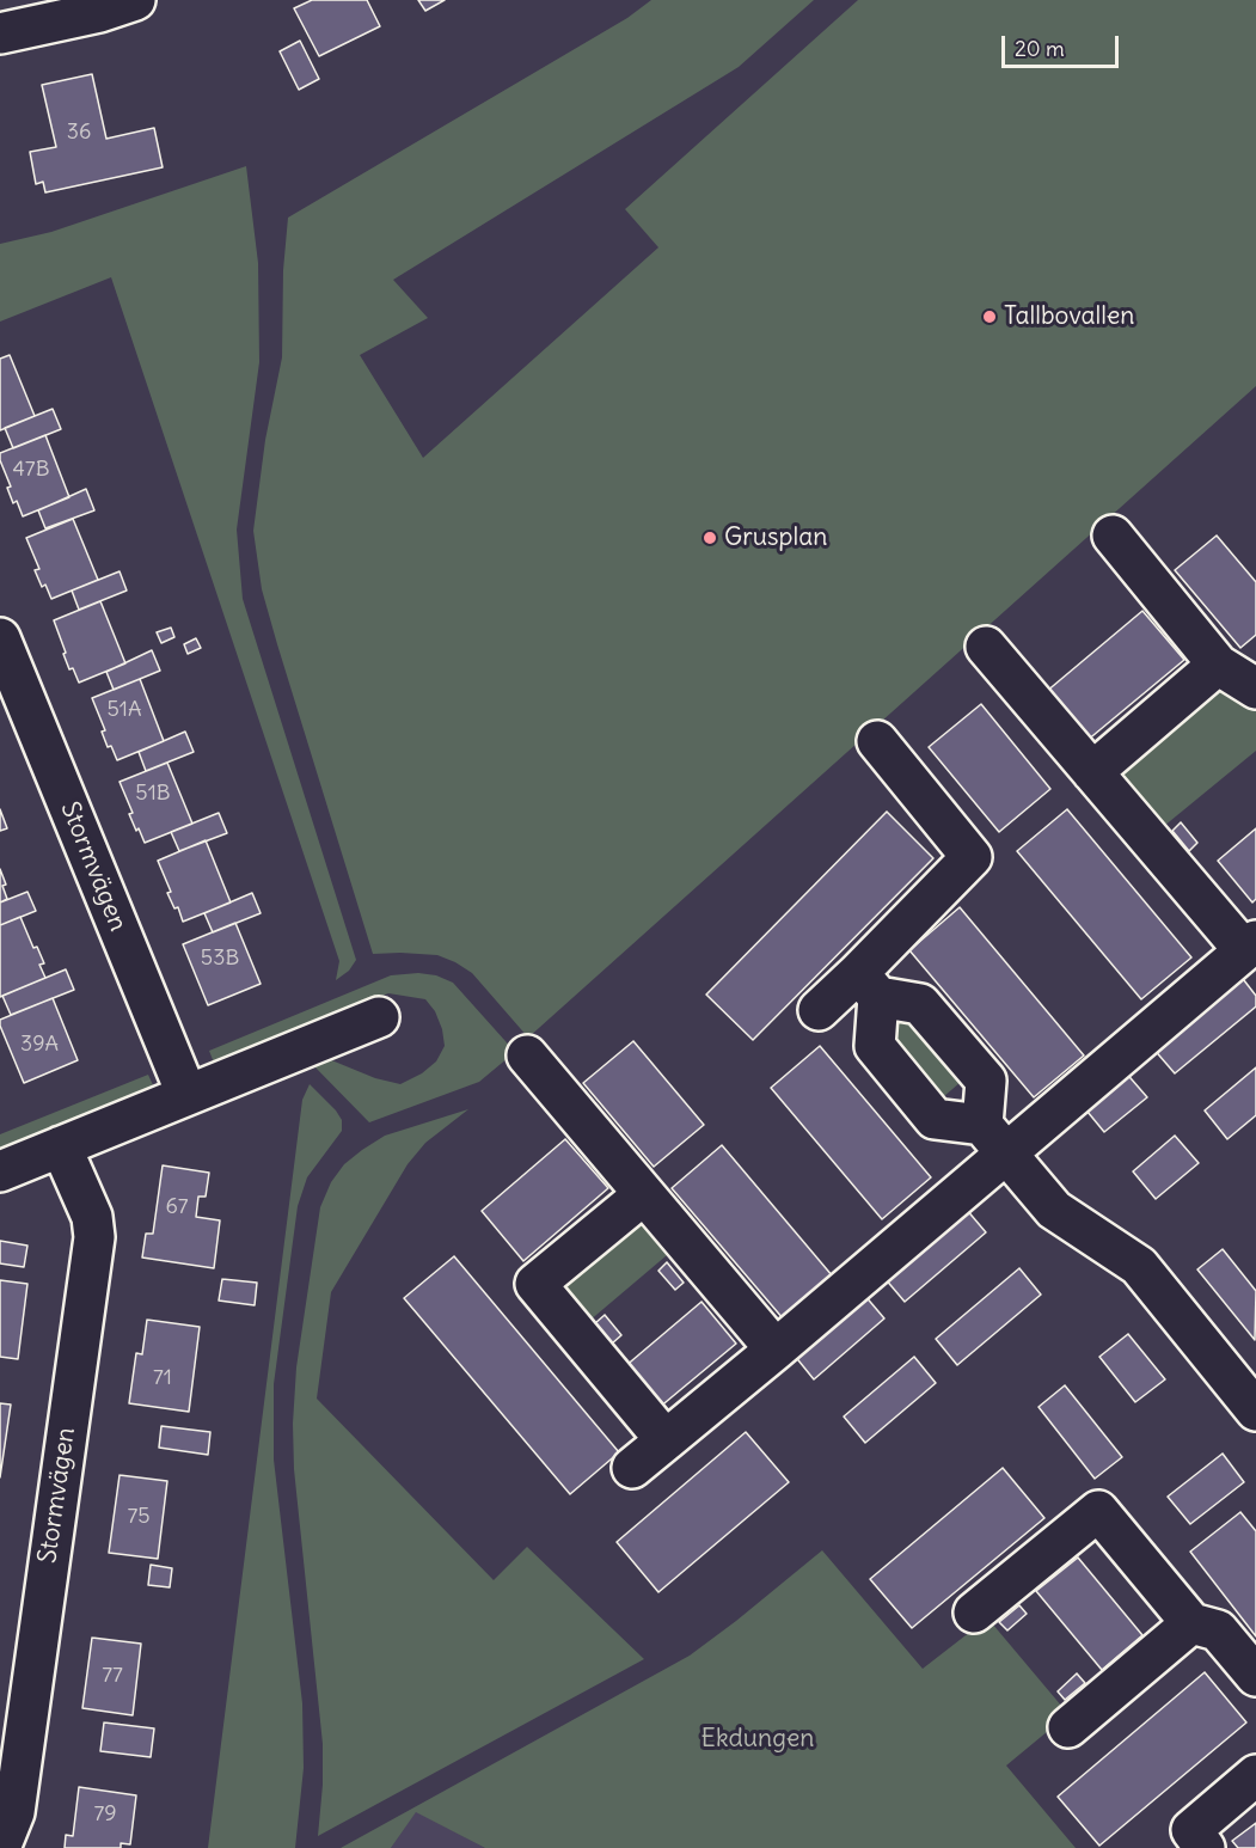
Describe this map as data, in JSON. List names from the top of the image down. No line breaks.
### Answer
{"streets":{"street":["Stormvägen"]},"parks":["Ekdungen"],"places":["Tallbovallen","Grusplan"],"house_numbers":["36","47B","51A","51B","53B","39A","67","71","75","77","79"],"scale_bar":"20 m"}
